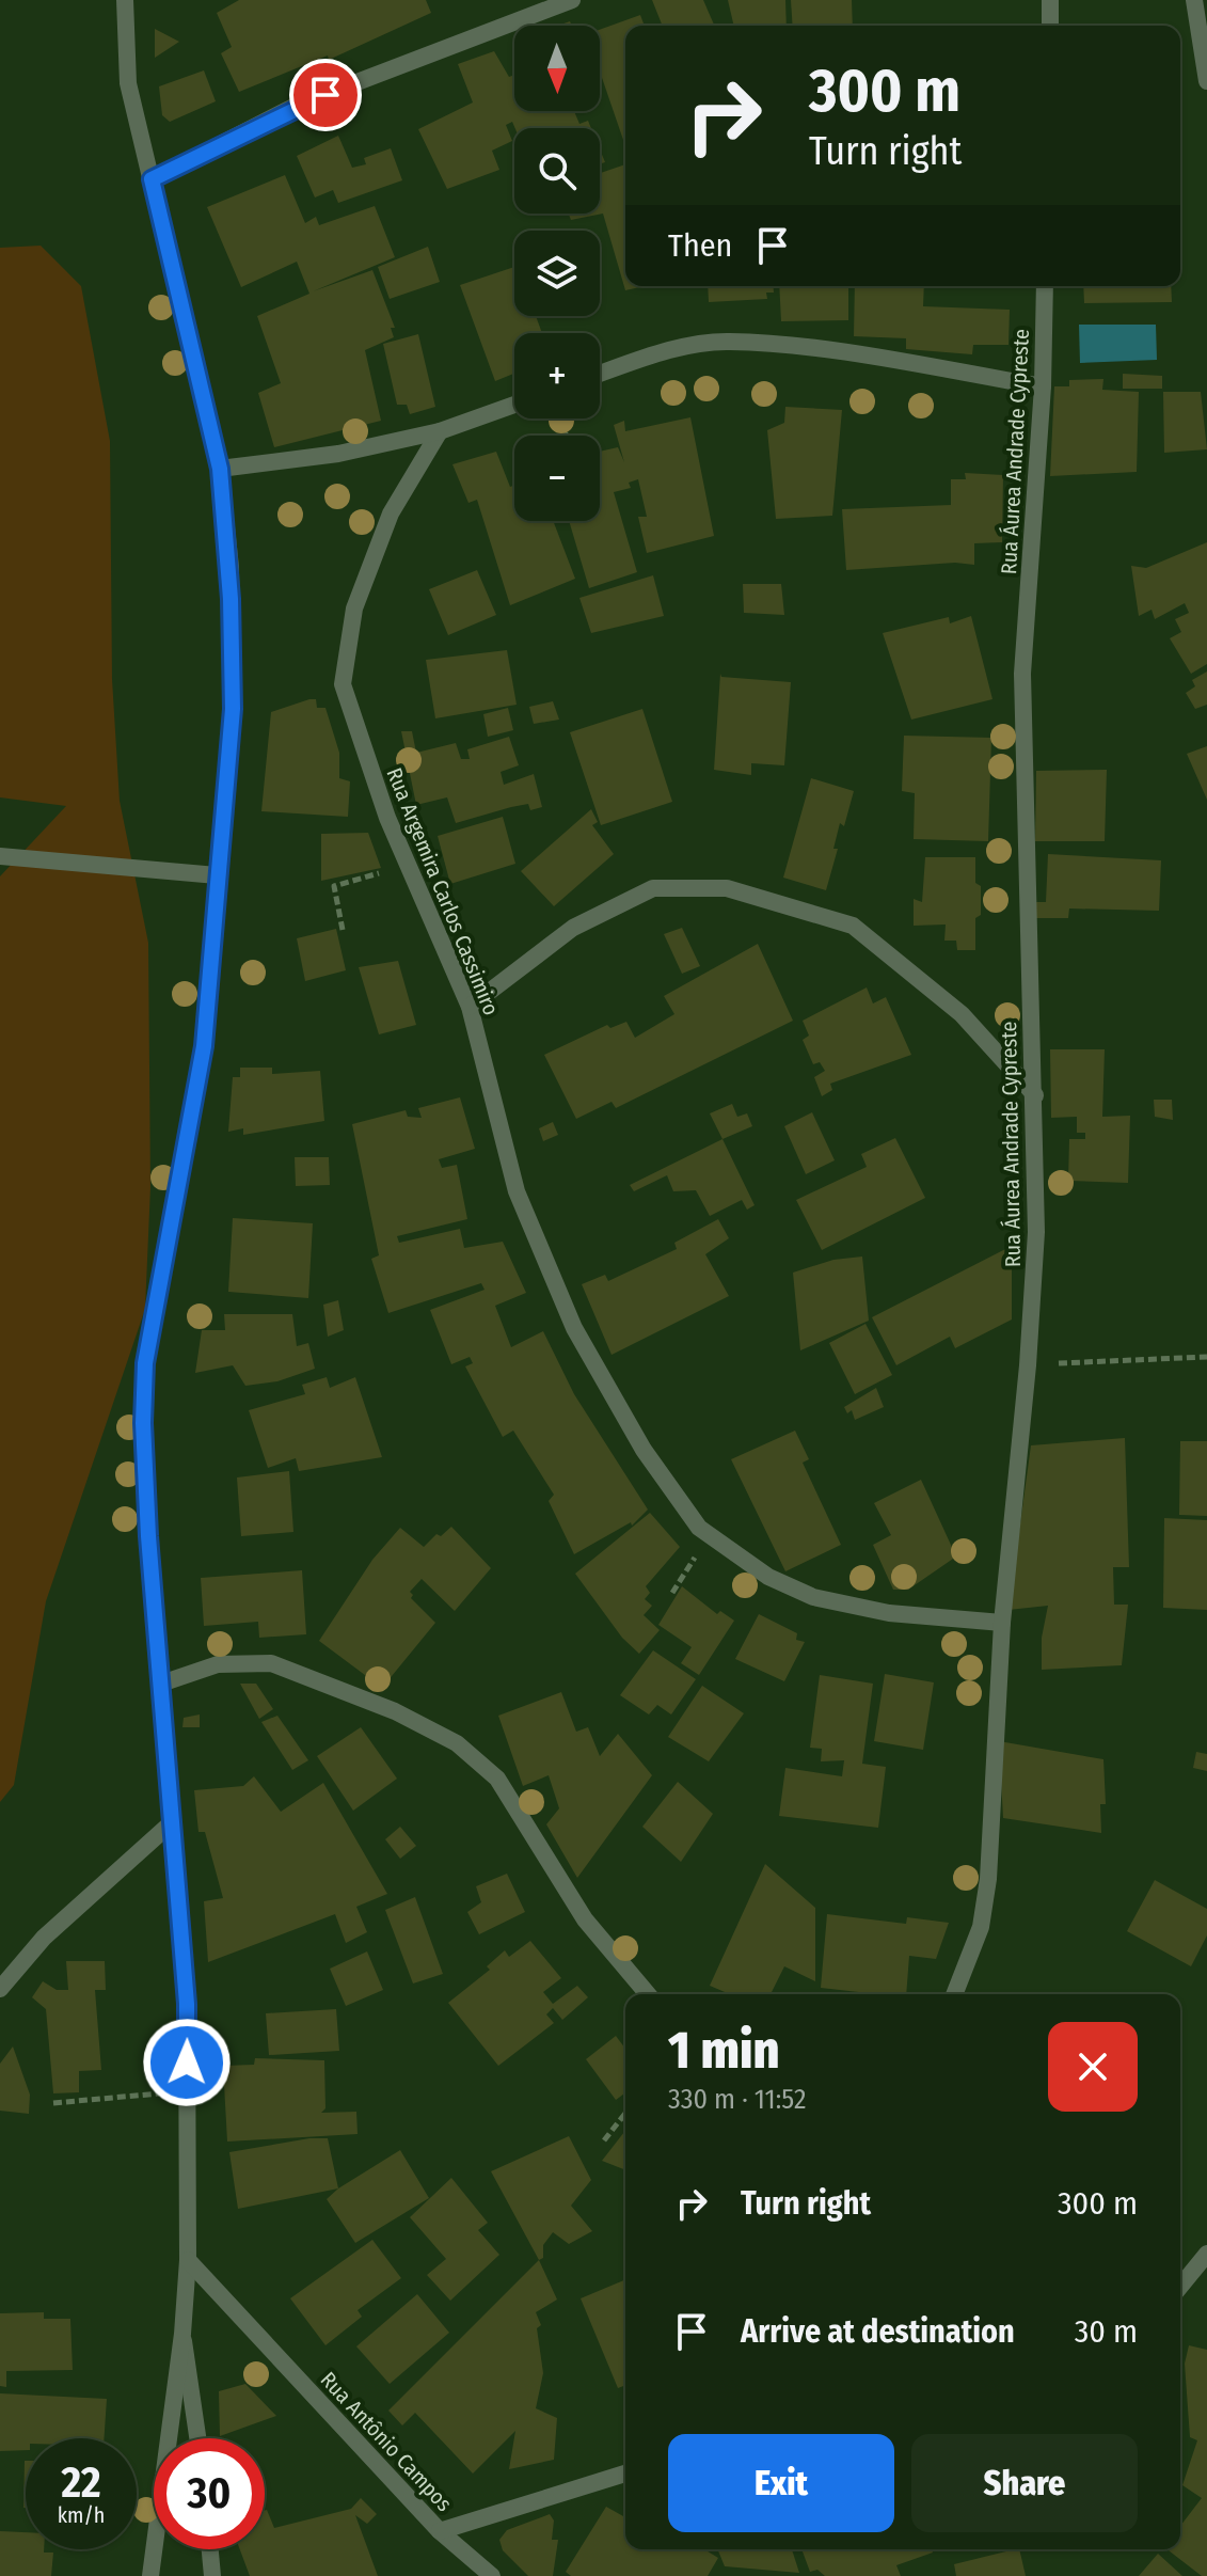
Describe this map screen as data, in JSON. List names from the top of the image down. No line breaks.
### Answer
{"streets":{"street":["Rua Áurea Andrade Cypreste","Rua Argemira Carlos Cassimiro","Rua Antônio Campos"]},"crossings":[["Rua Áurea Andrade Cypreste","Rua Argemira Carlos Cassimiro"]],"north":"bottom","page":{"map_buttons":["+","−"],"turn":["300 m","Turn right"],"then":"Then","heading":["1 min","330 m · 11:52"],"list":[{"name":"Turn right","value":"300 m"},{"name":"Arrive at destination","value":"30 m"}],"buttons":["Exit","Share"],"speed":"22 km/h","limit":"30"}}
